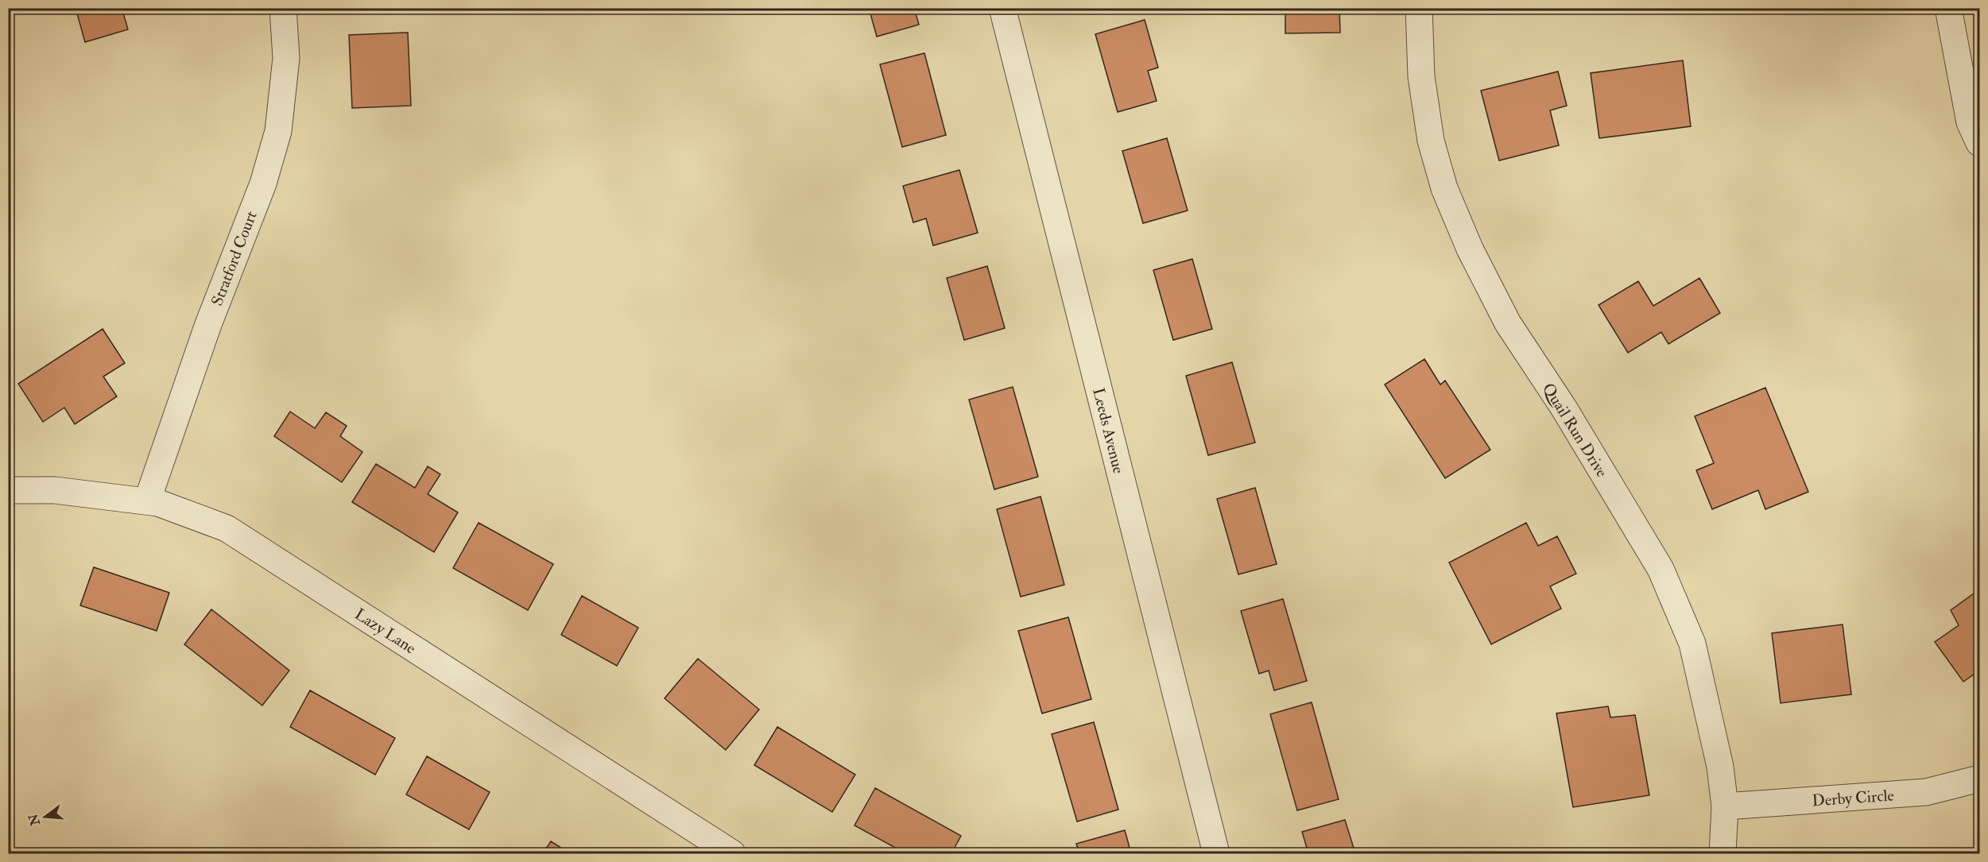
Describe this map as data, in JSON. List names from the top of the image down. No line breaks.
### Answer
{"streets":{"street":["Stratford Court","Quail Run Drive","Leeds Avenue","Lazy Lane","Derby Circle"]},"crossings":[["Stratford Court","Lazy Lane"],["Quail Run Drive","Derby Circle"]],"north":"left"}
